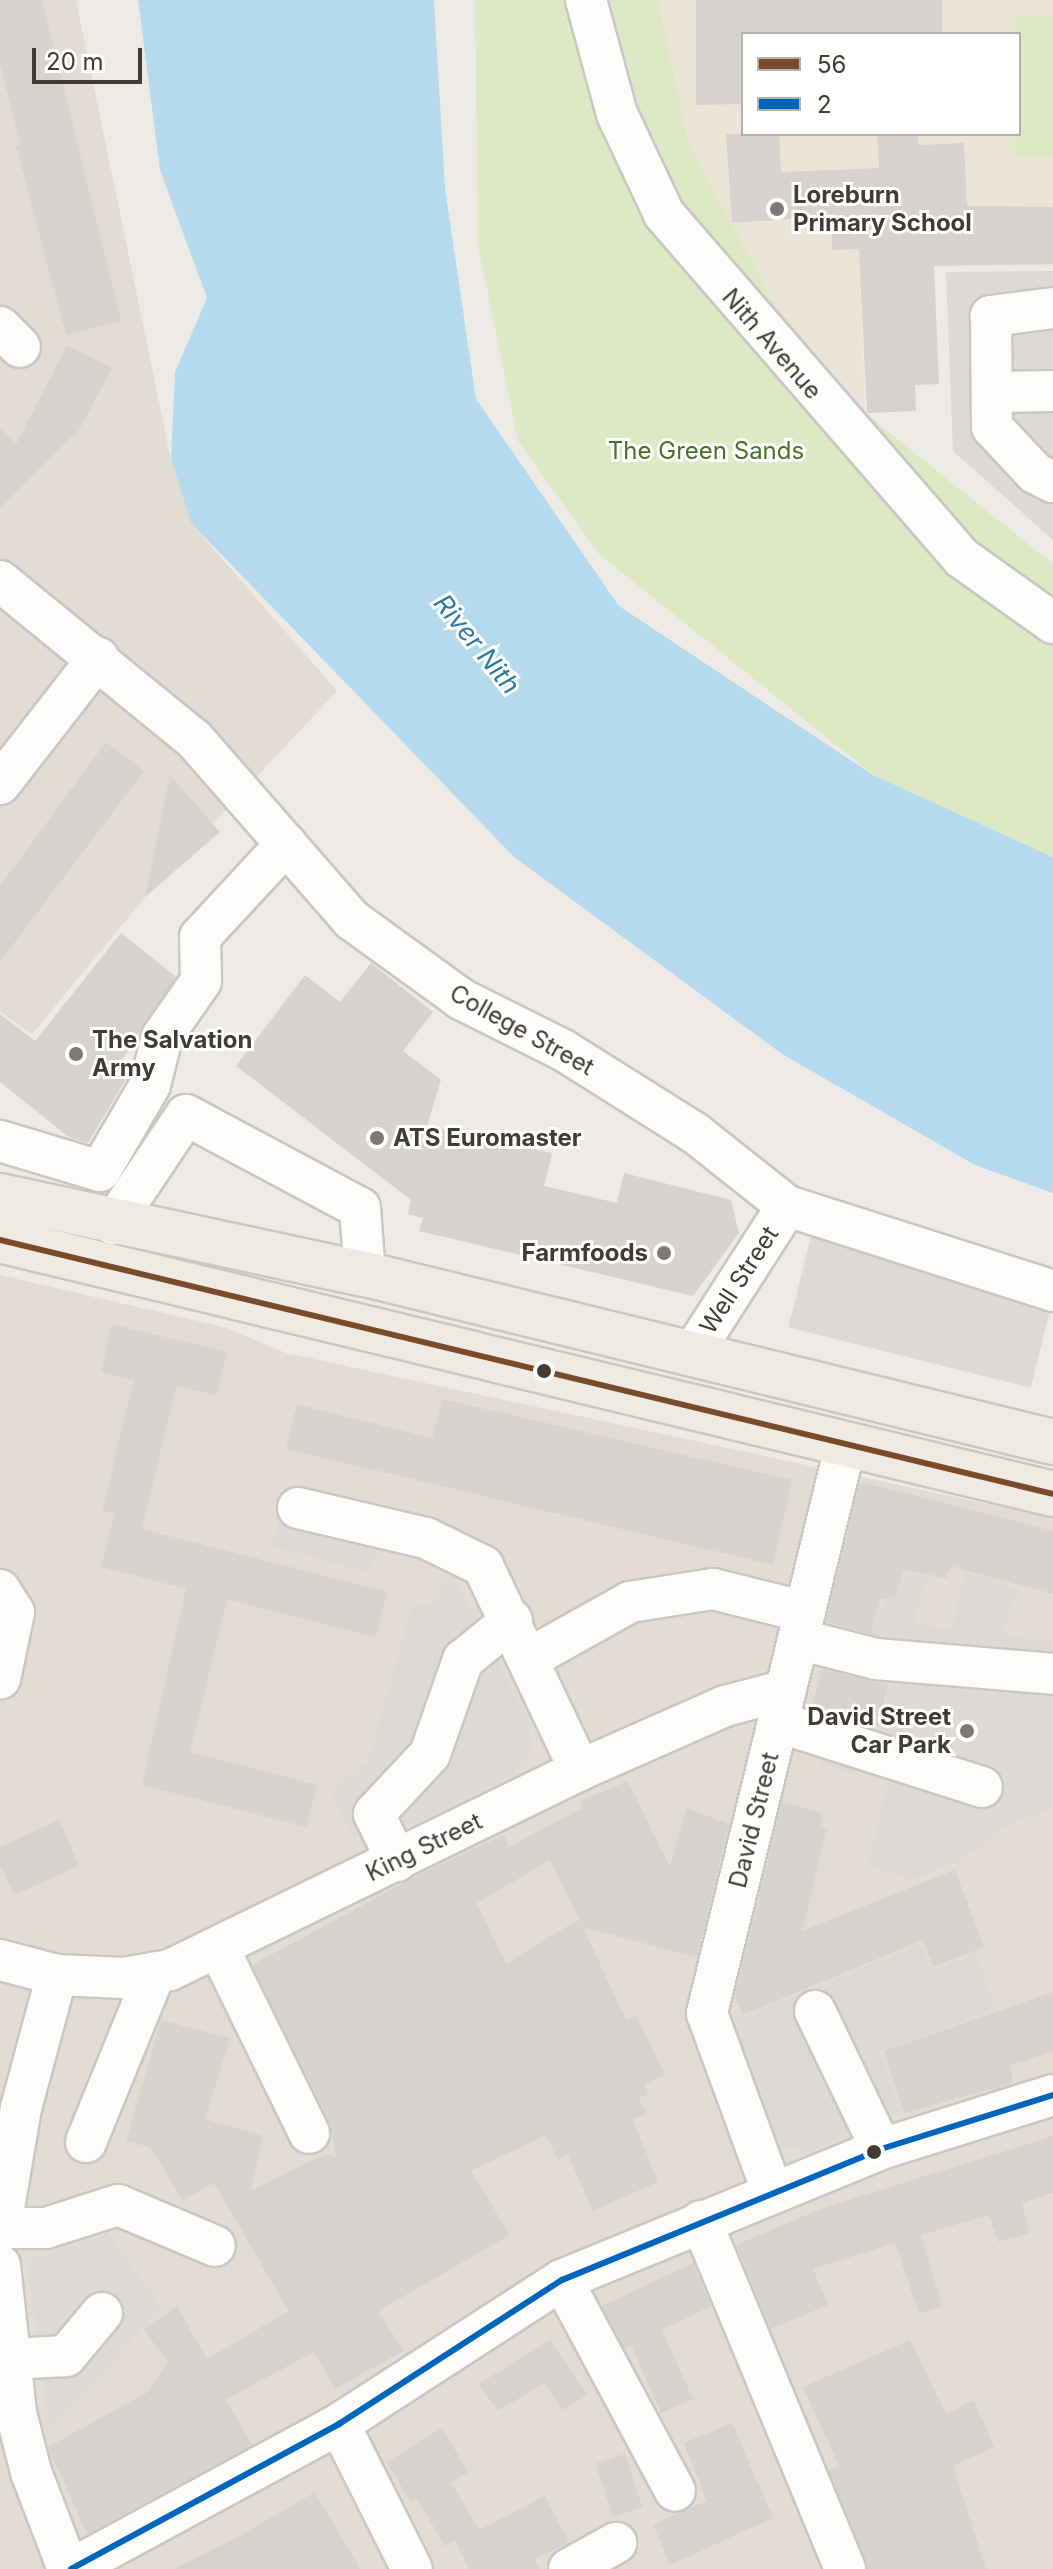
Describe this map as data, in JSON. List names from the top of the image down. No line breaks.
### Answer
{"streets":{"street":["Nith Avenue","College Street","Well Street","David Street","King Street"]},"crossings":[["College Street","Well Street"],["David Street","King Street"]],"water":["River Nith"],"parks":["The Green Sands"],"places":["Loreburn Primary School","The Salvation Army","ATS Euromaster","Farmfoods","David Street Car Park"],"lines":["transit line 56","transit line 2"],"legend":["56","2"],"scale_bar":"20 m"}
